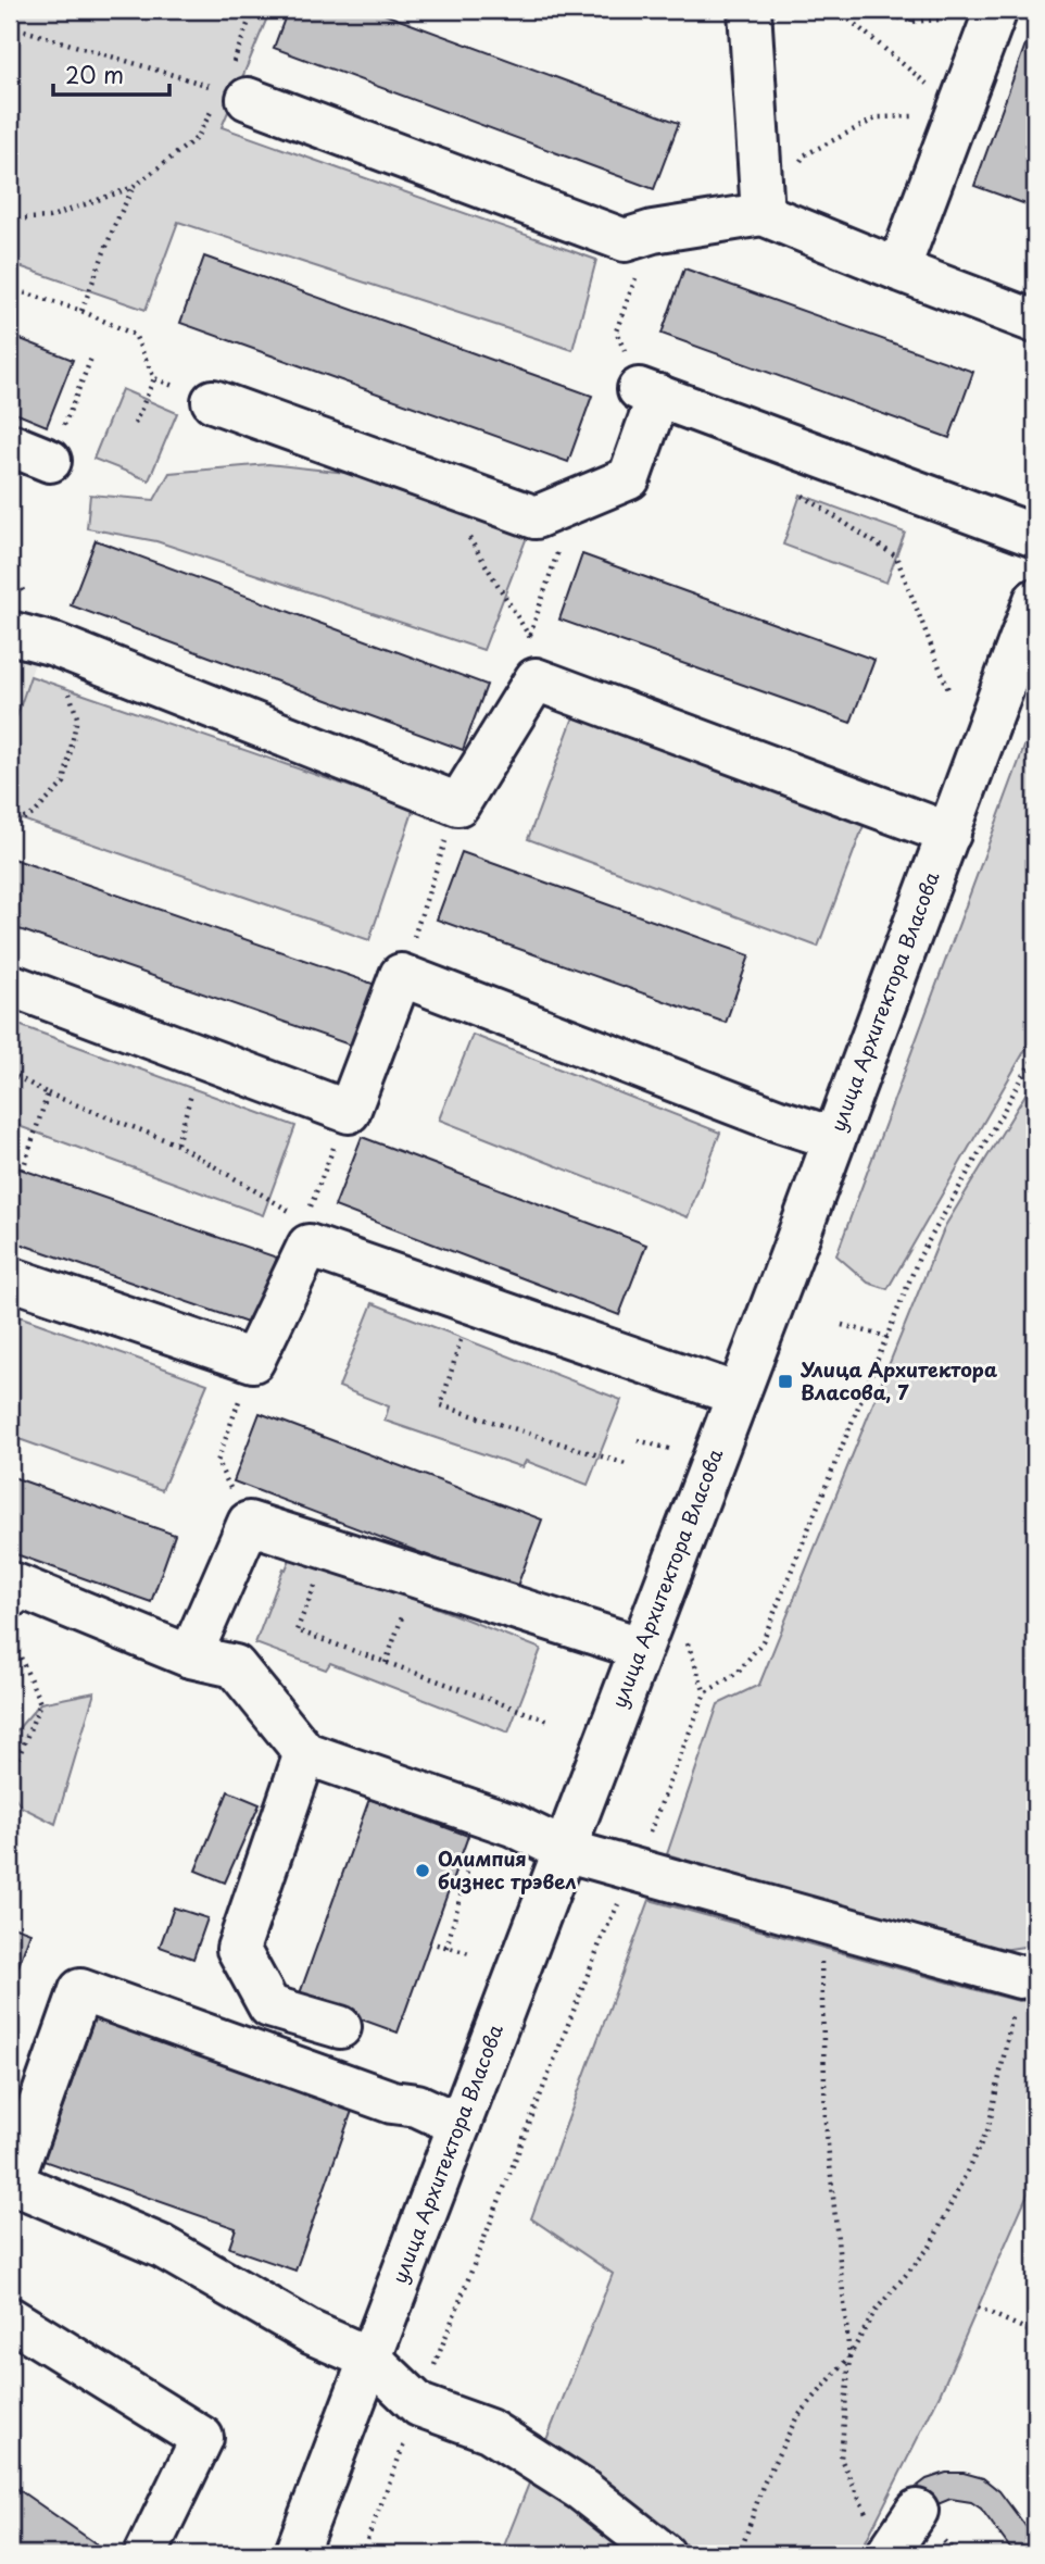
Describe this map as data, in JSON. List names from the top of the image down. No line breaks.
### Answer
{"streets":{"street":["улица Архитектора Власова"]},"places":{"transit":["Улица Архитектора Власова, 7"],"other":["Олимпия бизнес трэвел"]},"scale_bar":"20 m"}
